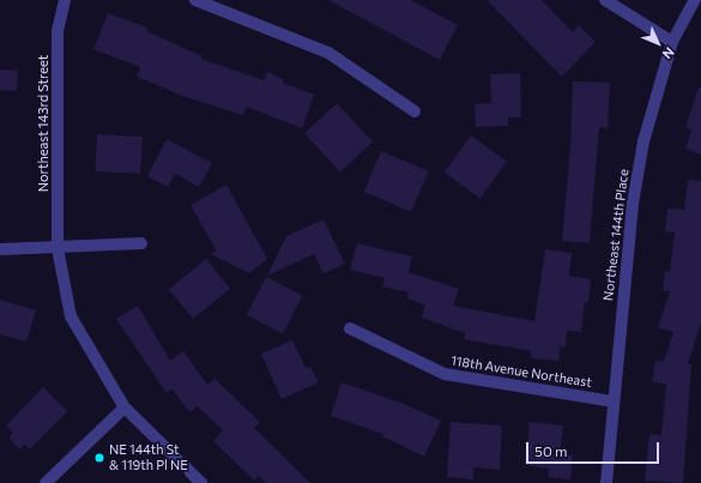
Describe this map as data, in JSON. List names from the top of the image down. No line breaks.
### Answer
{"streets":{"street":["Northeast 143rd Street","Northeast 144th Place","118th Avenue Northeast"]},"crossings":[["Northeast 144th Place","118th Avenue Northeast"]],"places":["NE 144th St & 119th Pl NE"],"scale_bar":"50 m","north":"bottom right"}
